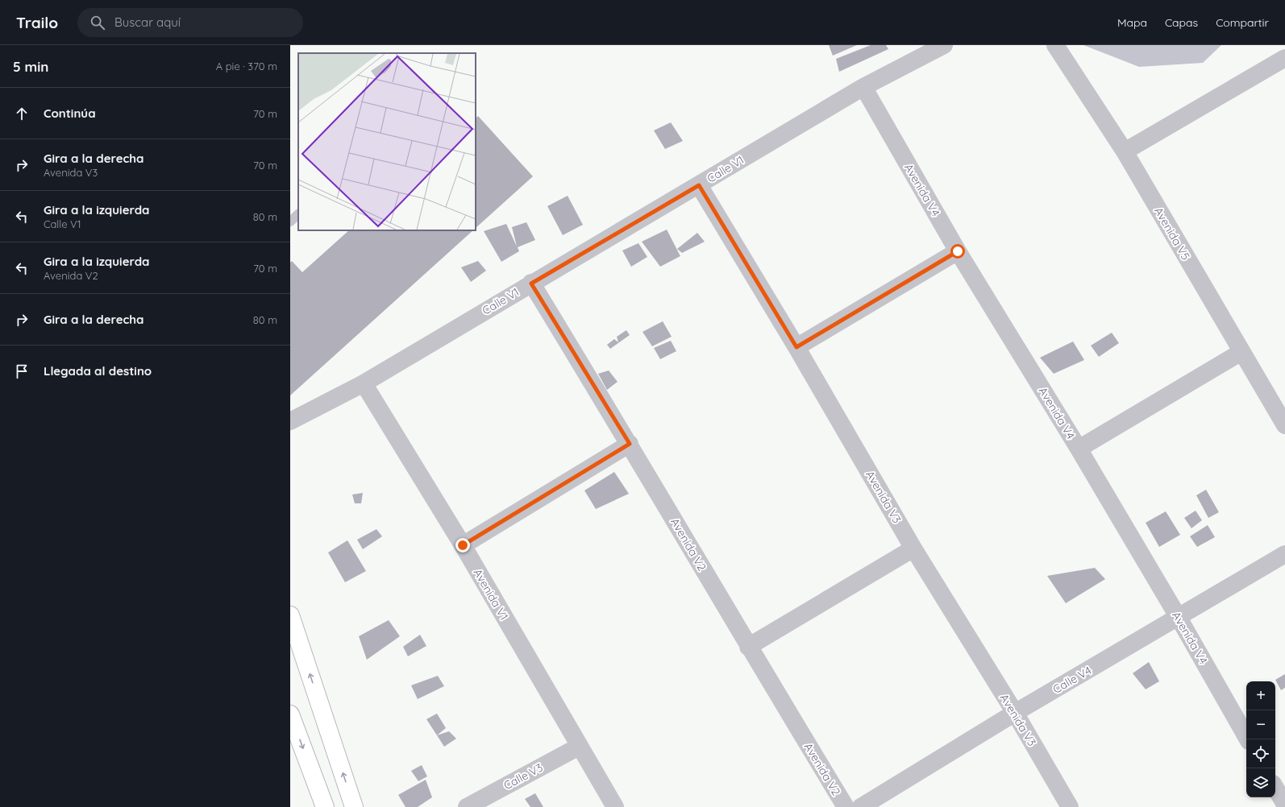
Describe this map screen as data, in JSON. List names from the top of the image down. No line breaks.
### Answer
{"streets":{"street":["Calle V1","Avenida V4","Avenida V5","Avenida V3","Avenida V2","Avenida V1","Calle V4","Calle V3"]},"crossings":[["Calle V1","Avenida V4"],["Calle V1","Avenida V3"],["Calle V1","Avenida V2"],["Calle V1","Avenida V1"],["Avenida V4","Calle V4"],["Avenida V3","Calle V4"],["Avenida V1","Calle V3"]],"page":{"header":"Trailo","search":"Buscar aquí","nav":["Mapa","Capas","Compartir"],"heading":["5 min","A pie · 370 m"],"list":[["Continúa","70 m"],["Gira a la derecha","Avenida V3","70 m"],["Gira a la izquierda","Calle V1","80 m"],["Gira a la izquierda","Avenida V2","70 m"],["Gira a la derecha","80 m"],"Llegada al destino"],"map_buttons":["+","−"]}}
